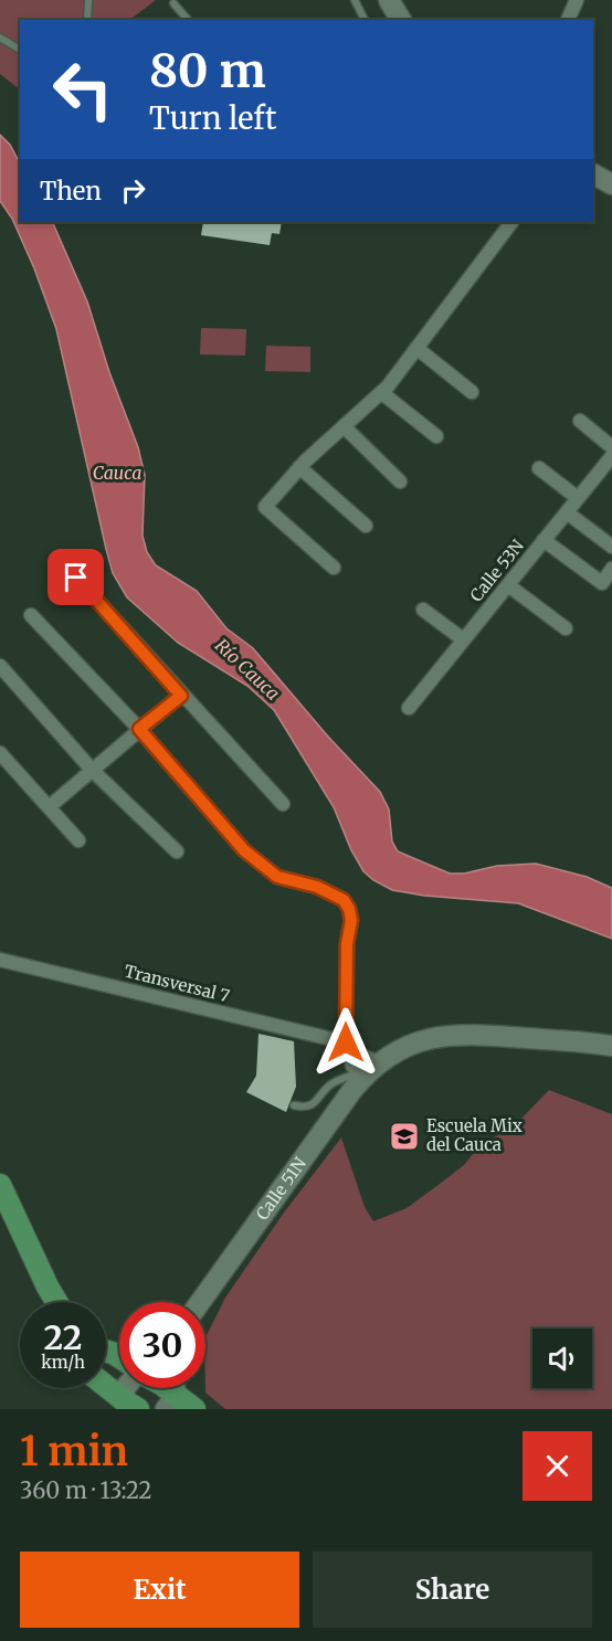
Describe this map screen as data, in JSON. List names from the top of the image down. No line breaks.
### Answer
{"streets":{"main road":["Calle 51N"],"street":["Calle 53N","Transversal 7"]},"crossings":[["Transversal 7","Calle 51N"]],"water":["Cauca","Río Cauca"],"places":{"school or university":["Escuela Mix del Cauca"]},"page":{"turn":["80 m","Turn left"],"then":"Then","speed":"22 km/h","limit":"30","heading":["1 min","360 m · 13:22"],"buttons":["Exit","Share"]}}
